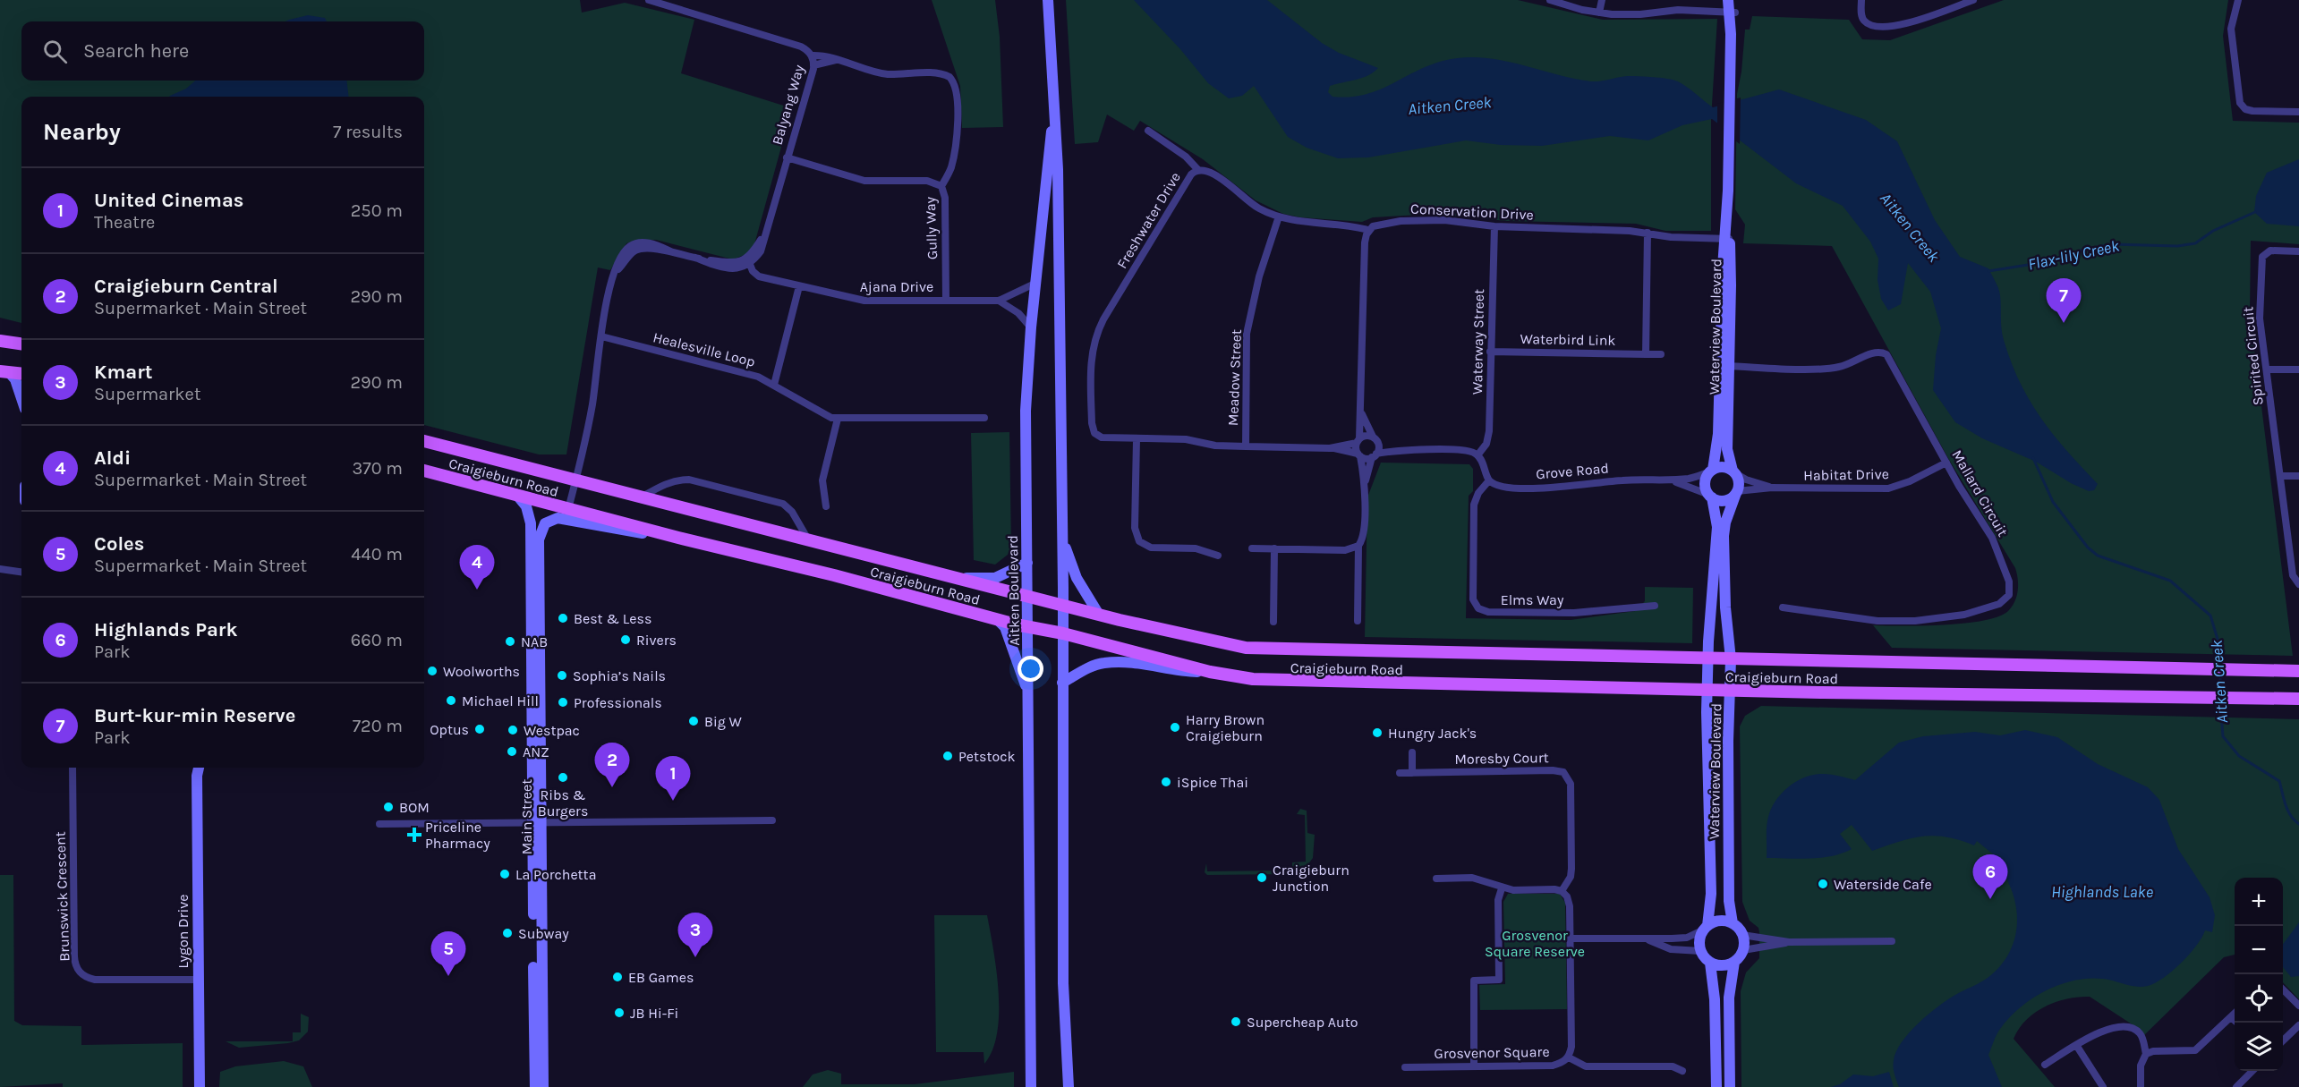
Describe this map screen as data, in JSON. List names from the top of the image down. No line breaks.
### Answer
{"streets":{"main road":["Craigieburn Road"],"street":["Balyang Way","Conservation Drive","Freshwater Drive","Gully Way","Ajana Drive","Waterview Boulevard","Waterbird Link","Waterway Street","Healesville Loop","Spirited Circuit","Meadow Street","Grove Road","Habitat Drive","Mallard Circuit","Aitken Boulevard","Elms Way","Moresby Court","Main Street","Brunswick Crescent","Lygon Drive","Grosvenor Square"]},"crossings":[["Balyang Way","Gully Way"],["Balyang Way","Ajana Drive"],["Conservation Drive","Freshwater Drive"],["Conservation Drive","Waterview Boulevard"],["Conservation Drive","Waterway Street"],["Freshwater Drive","Meadow Street"],["Gully Way","Ajana Drive"],["Ajana Drive","Aitken Boulevard"],["Waterview Boulevard","Grove Road"],["Waterview Boulevard","Habitat Drive"],["Waterview Boulevard","Craigieburn Road"],["Waterview Boulevard","Mallard Circuit"],["Waterbird Link","Waterway Street"],["Grove Road","Habitat Drive"],["Grove Road","Elms Way"],["Habitat Drive","Mallard Circuit"],["Craigieburn Road","Aitken Boulevard"],["Craigieburn Road","Main Street"],["Moresby Court","Grosvenor Square"],["Brunswick Crescent","Lygon Drive"]],"water":["Aitken Creek","Flax-lily Creek","Highlands Lake"],"parks":["Grosvenor Square Reserve"],"places":{"other":["Best & Less","Rivers","NAB","Woolworths","Sophia’s Nails","Michael Hill","Professionals","Big W","Harry Brown Craigieburn","Optus","Westpac","Hungry Jack's","ANZ","Petstock","Ribs & Burgers","iSpice Thai","BOM","La Porchetta","Craigieburn Junction","Waterside Cafe","Subway","EB Games","JB Hi-Fi","Supercheap Auto"],"health":["Priceline Pharmacy"]},"page":{"search":"Search here","heading":["Nearby","7 results"],"list":[{"mark":"1","name":"United Cinemas","note":"Theatre","value":"250 m"},{"mark":"2","name":"Craigieburn Central","note":"Supermarket · Main Street","value":"290 m"},{"mark":"3","name":"Kmart","note":"Supermarket","value":"290 m"},{"mark":"4","name":"Aldi","note":"Supermarket · Main Street","value":"370 m"},{"mark":"5","name":"Coles","note":"Supermarket · Main Street","value":"440 m"},{"mark":"6","name":"Highlands Park","note":"Park","value":"660 m"},{"mark":"7","name":"Burt-kur-min Reserve","note":"Park","value":"720 m"}],"pins":["7","4","2","1","6","3","5"],"map_buttons":["+","−"]}}
